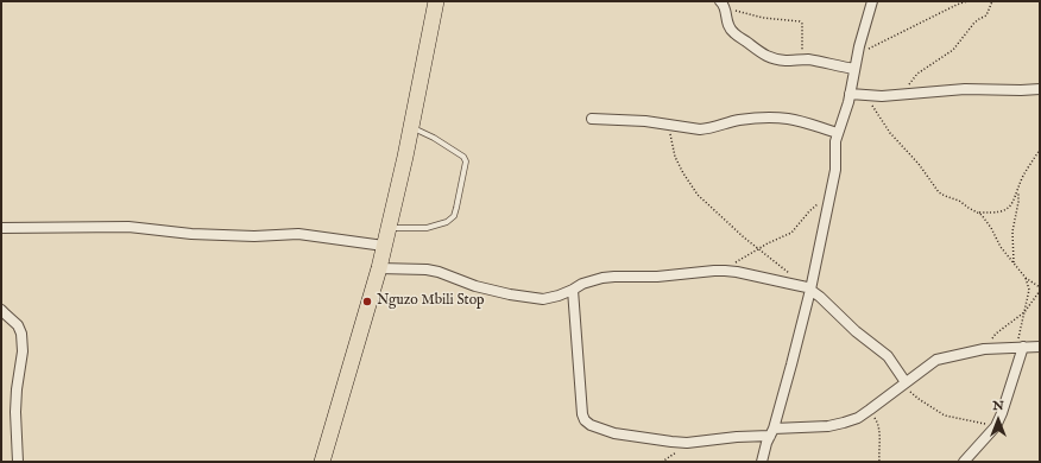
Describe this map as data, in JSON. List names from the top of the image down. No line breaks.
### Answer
{"places":["Nguzo Mbili Stop"],"north":"top"}
